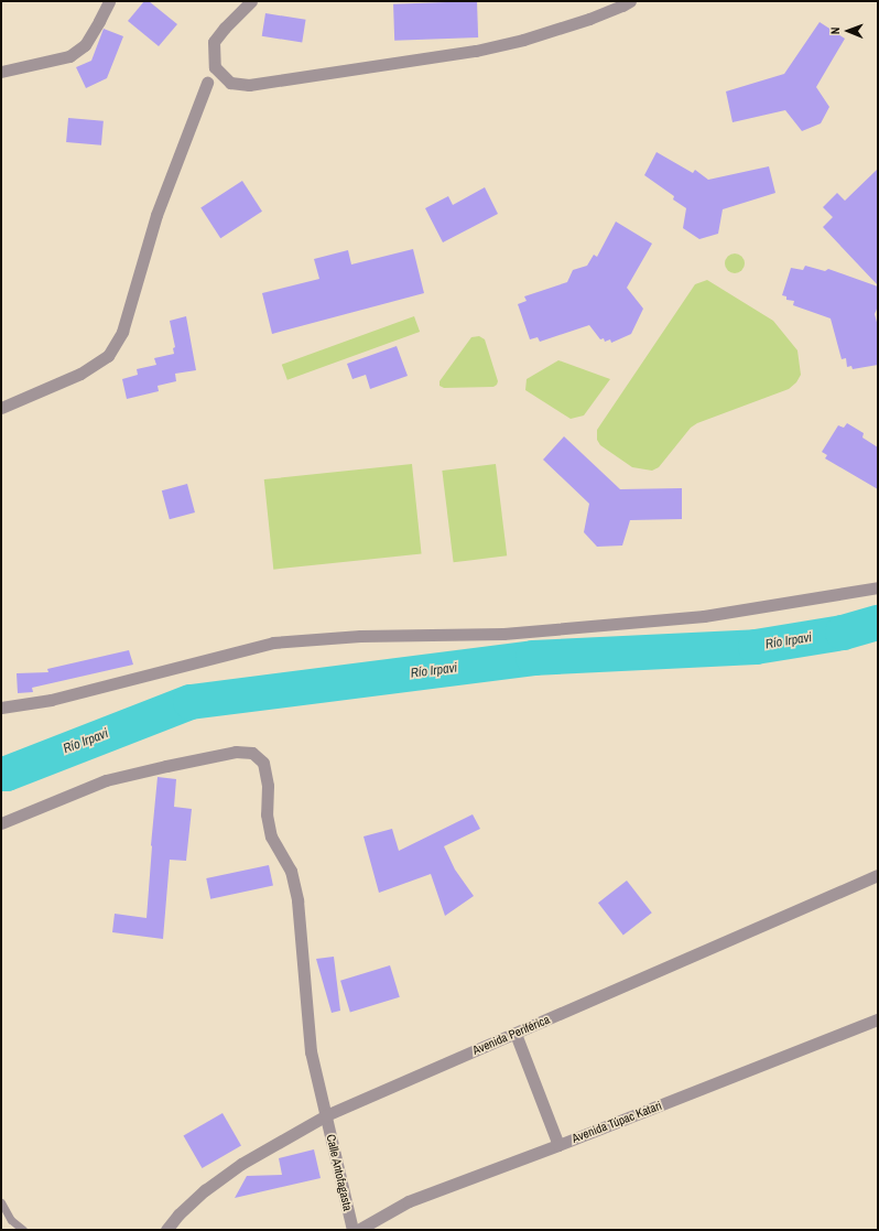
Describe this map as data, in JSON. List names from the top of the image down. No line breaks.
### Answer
{"streets":{"street":["Avenida Periférica","Avenida Túpac Katari","Calle Antofagasta"]},"crossings":[["Avenida Periférica","Calle Antofagasta"]],"water":["Río Irpavi"],"north":"left"}
